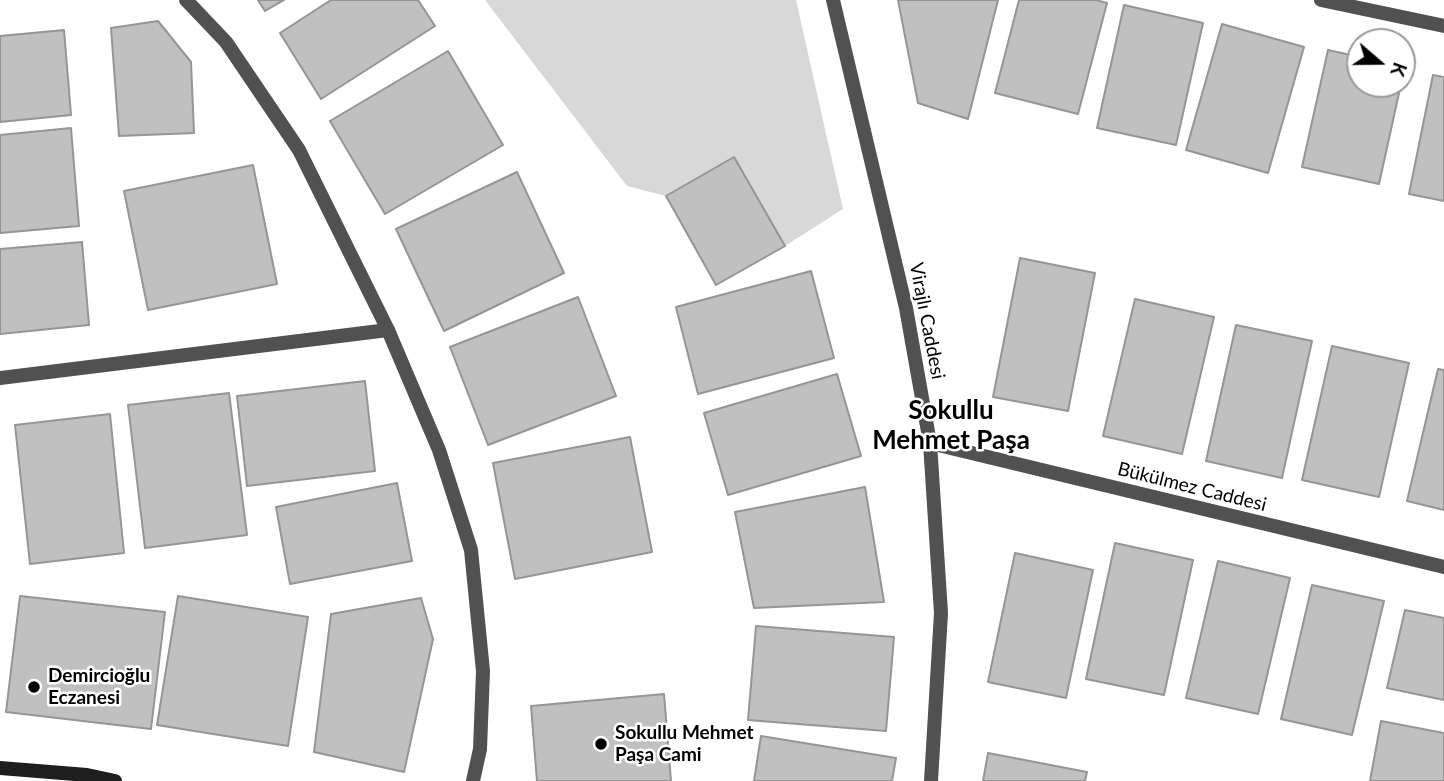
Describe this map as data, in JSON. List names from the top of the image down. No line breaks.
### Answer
{"streets":{"street":["Virajlı Caddesi","Bükülmez Caddesi"]},"crossings":[["Virajlı Caddesi","Bükülmez Caddesi"]],"districts":["Sokullu Mehmet Paşa"],"places":["Demircioğlu Eczanesi","Sokullu Mehmet Paşa Cami"],"north":"right"}
